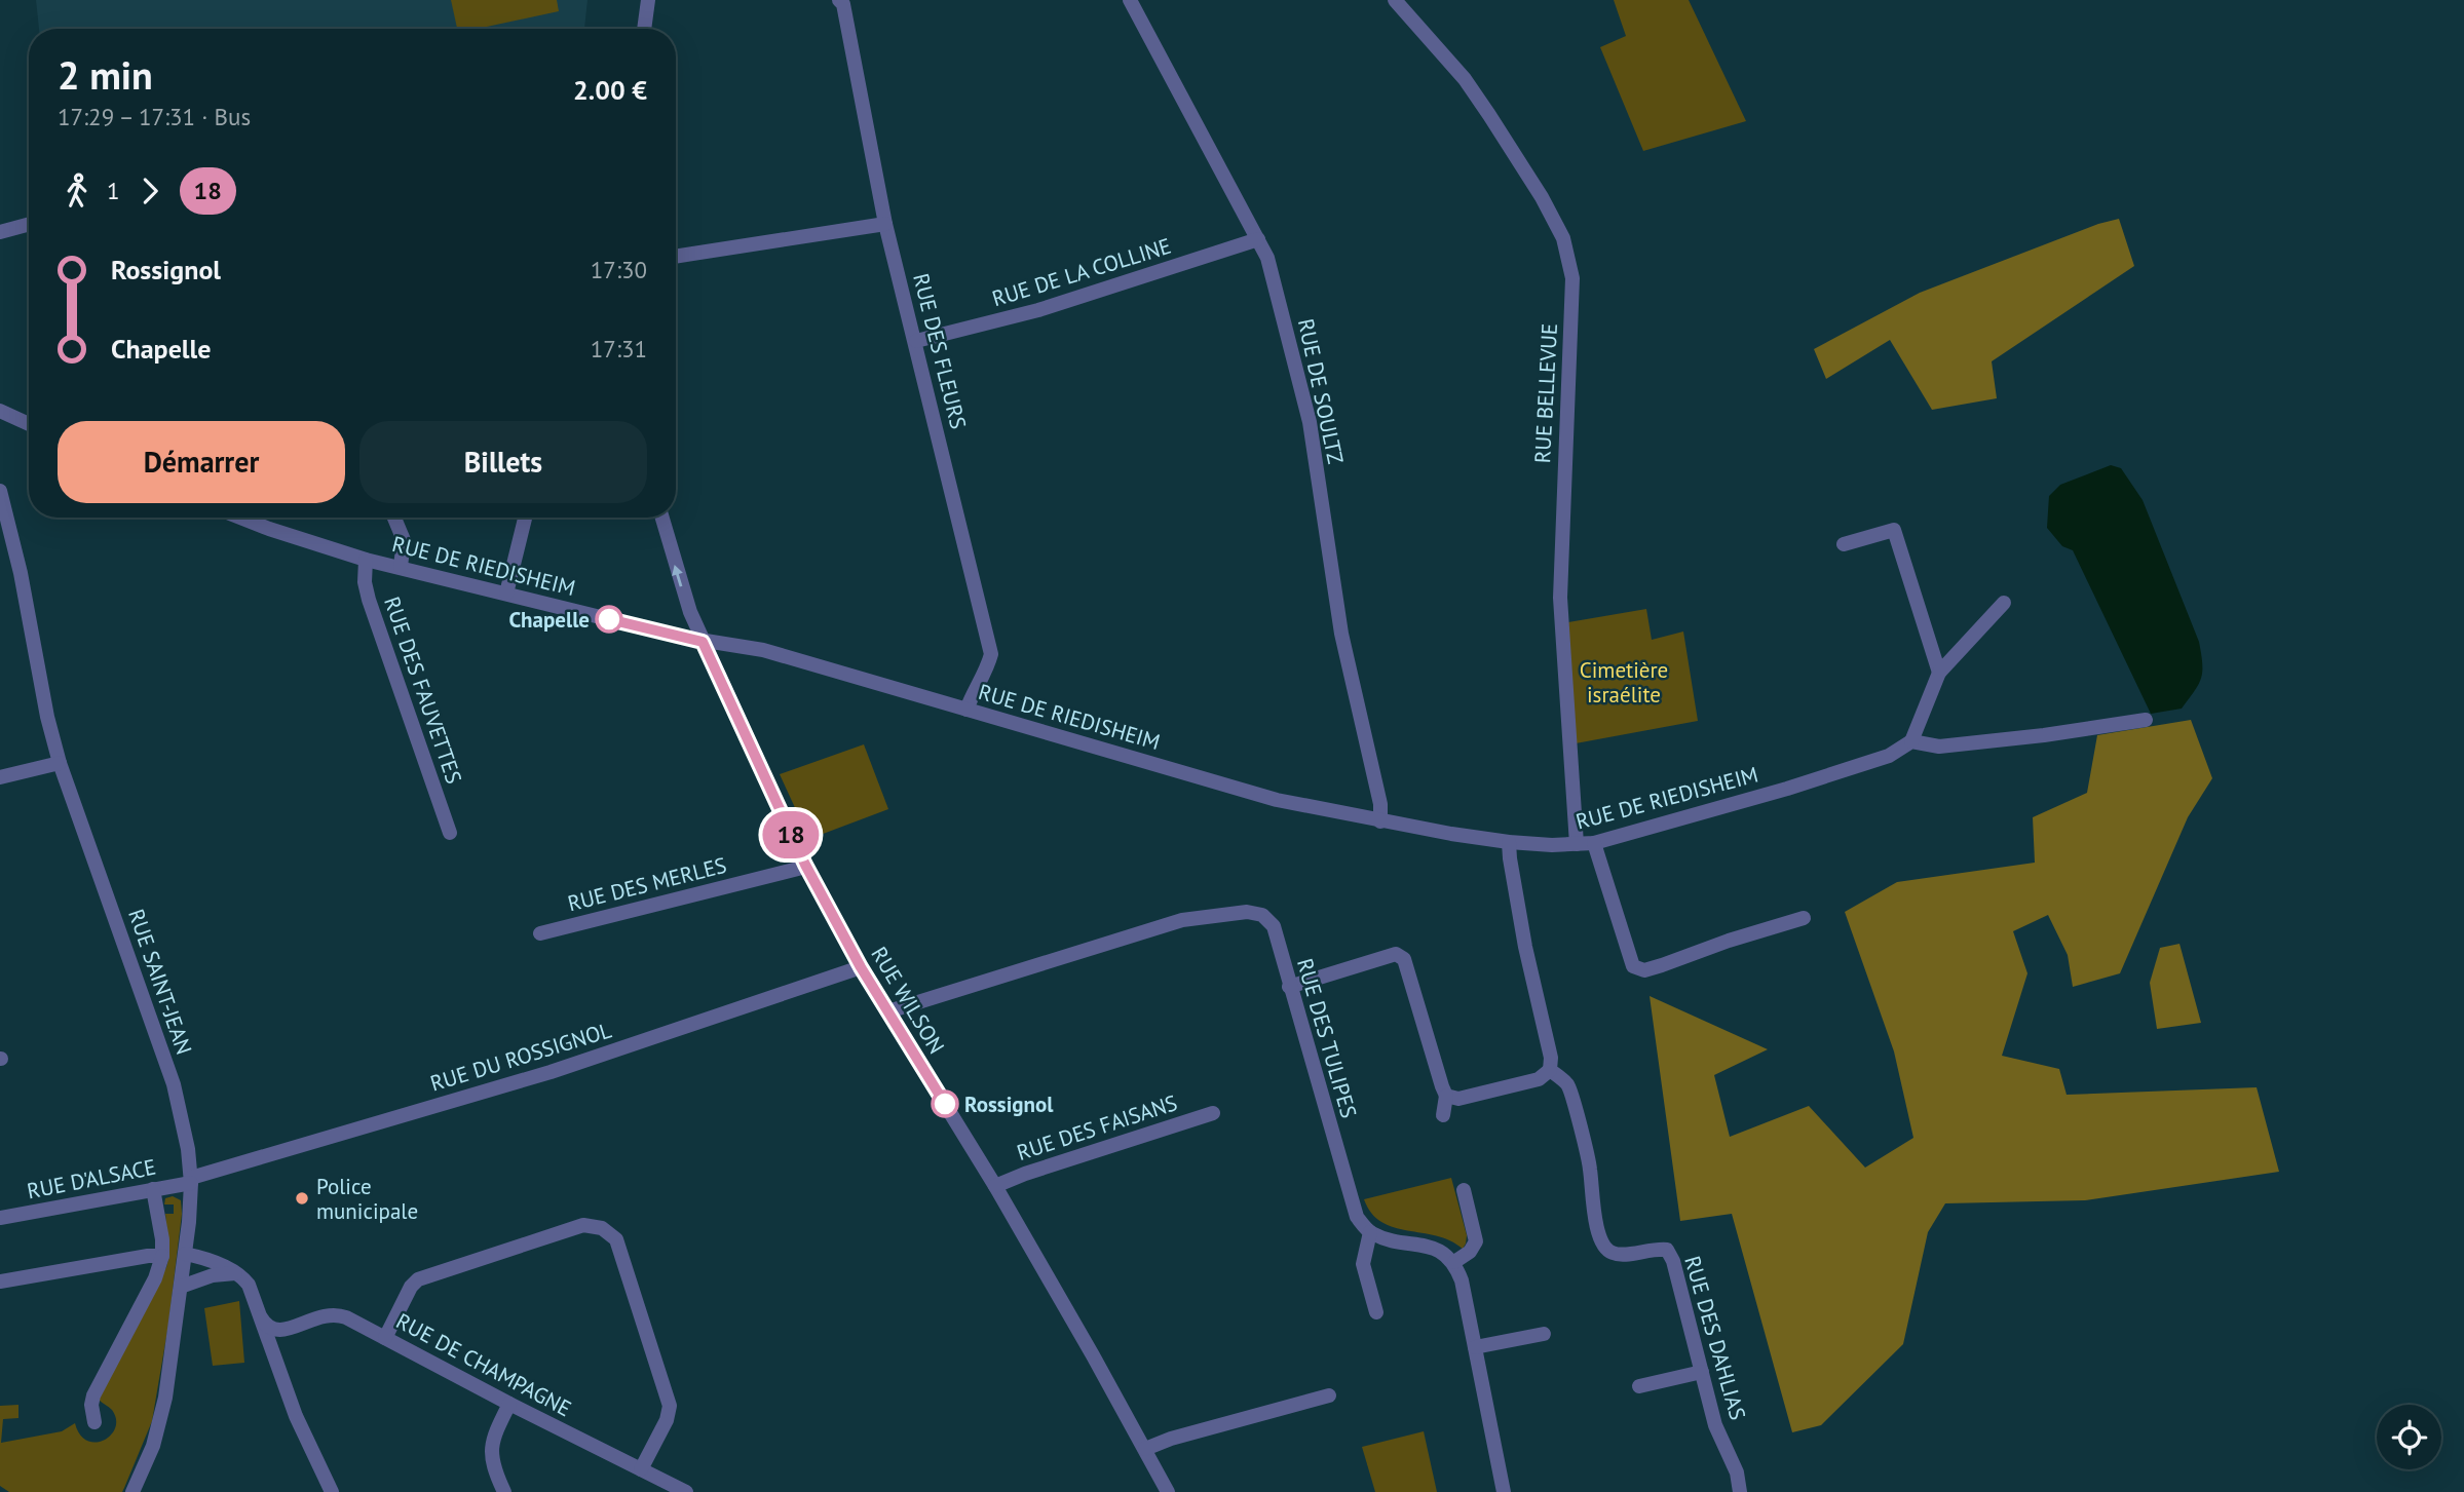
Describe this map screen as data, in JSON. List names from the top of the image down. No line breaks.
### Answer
{"streets":{"street":["RUE DE LA COLLINE","RUE DES FLEURS","RUE DE SOULTZ","RUE BELLEVUE","RUE DE RIEDISHEIM","RUE DES FAUVETTES","RUE DES MERLES","RUE SAINT-JEAN","RUE WILSON","RUE DES TULIPES","RUE DU ROSSIGNOL","RUE DES FAISANS","RUE D'ALSACE","RUE DES DAHLIAS","RUE DE CHAMPAGNE"]},"crossings":[["RUE DE LA COLLINE","RUE DES FLEURS"],["RUE DE LA COLLINE","RUE DE SOULTZ"],["RUE DES FLEURS","RUE DE RIEDISHEIM"],["RUE DE SOULTZ","RUE DE RIEDISHEIM"],["RUE BELLEVUE","RUE DE RIEDISHEIM"],["RUE DE RIEDISHEIM","RUE DES FAUVETTES"],["RUE DE RIEDISHEIM","RUE WILSON"],["RUE DES MERLES","RUE WILSON"],["RUE SAINT-JEAN","RUE DU ROSSIGNOL"],["RUE SAINT-JEAN","RUE D'ALSACE"],["RUE WILSON","RUE DES TULIPES"],["RUE WILSON","RUE DU ROSSIGNOL"],["RUE WILSON","RUE DES FAISANS"],["RUE DU ROSSIGNOL","RUE D'ALSACE"]],"parks":["Cimetière israélite"],"places":["Chapelle","Rossignol","Police municipale"],"lines":["bus line 18"],"page":{"on_map":"18","heading":["2 min","17:29 – 17:31 · Bus","2.00 €"],"legs":["1","18"],"list":[{"name":"Rossignol","value":"17:30"},{"name":"Chapelle","value":"17:31"}],"buttons":["Démarrer","Billets"]}}
